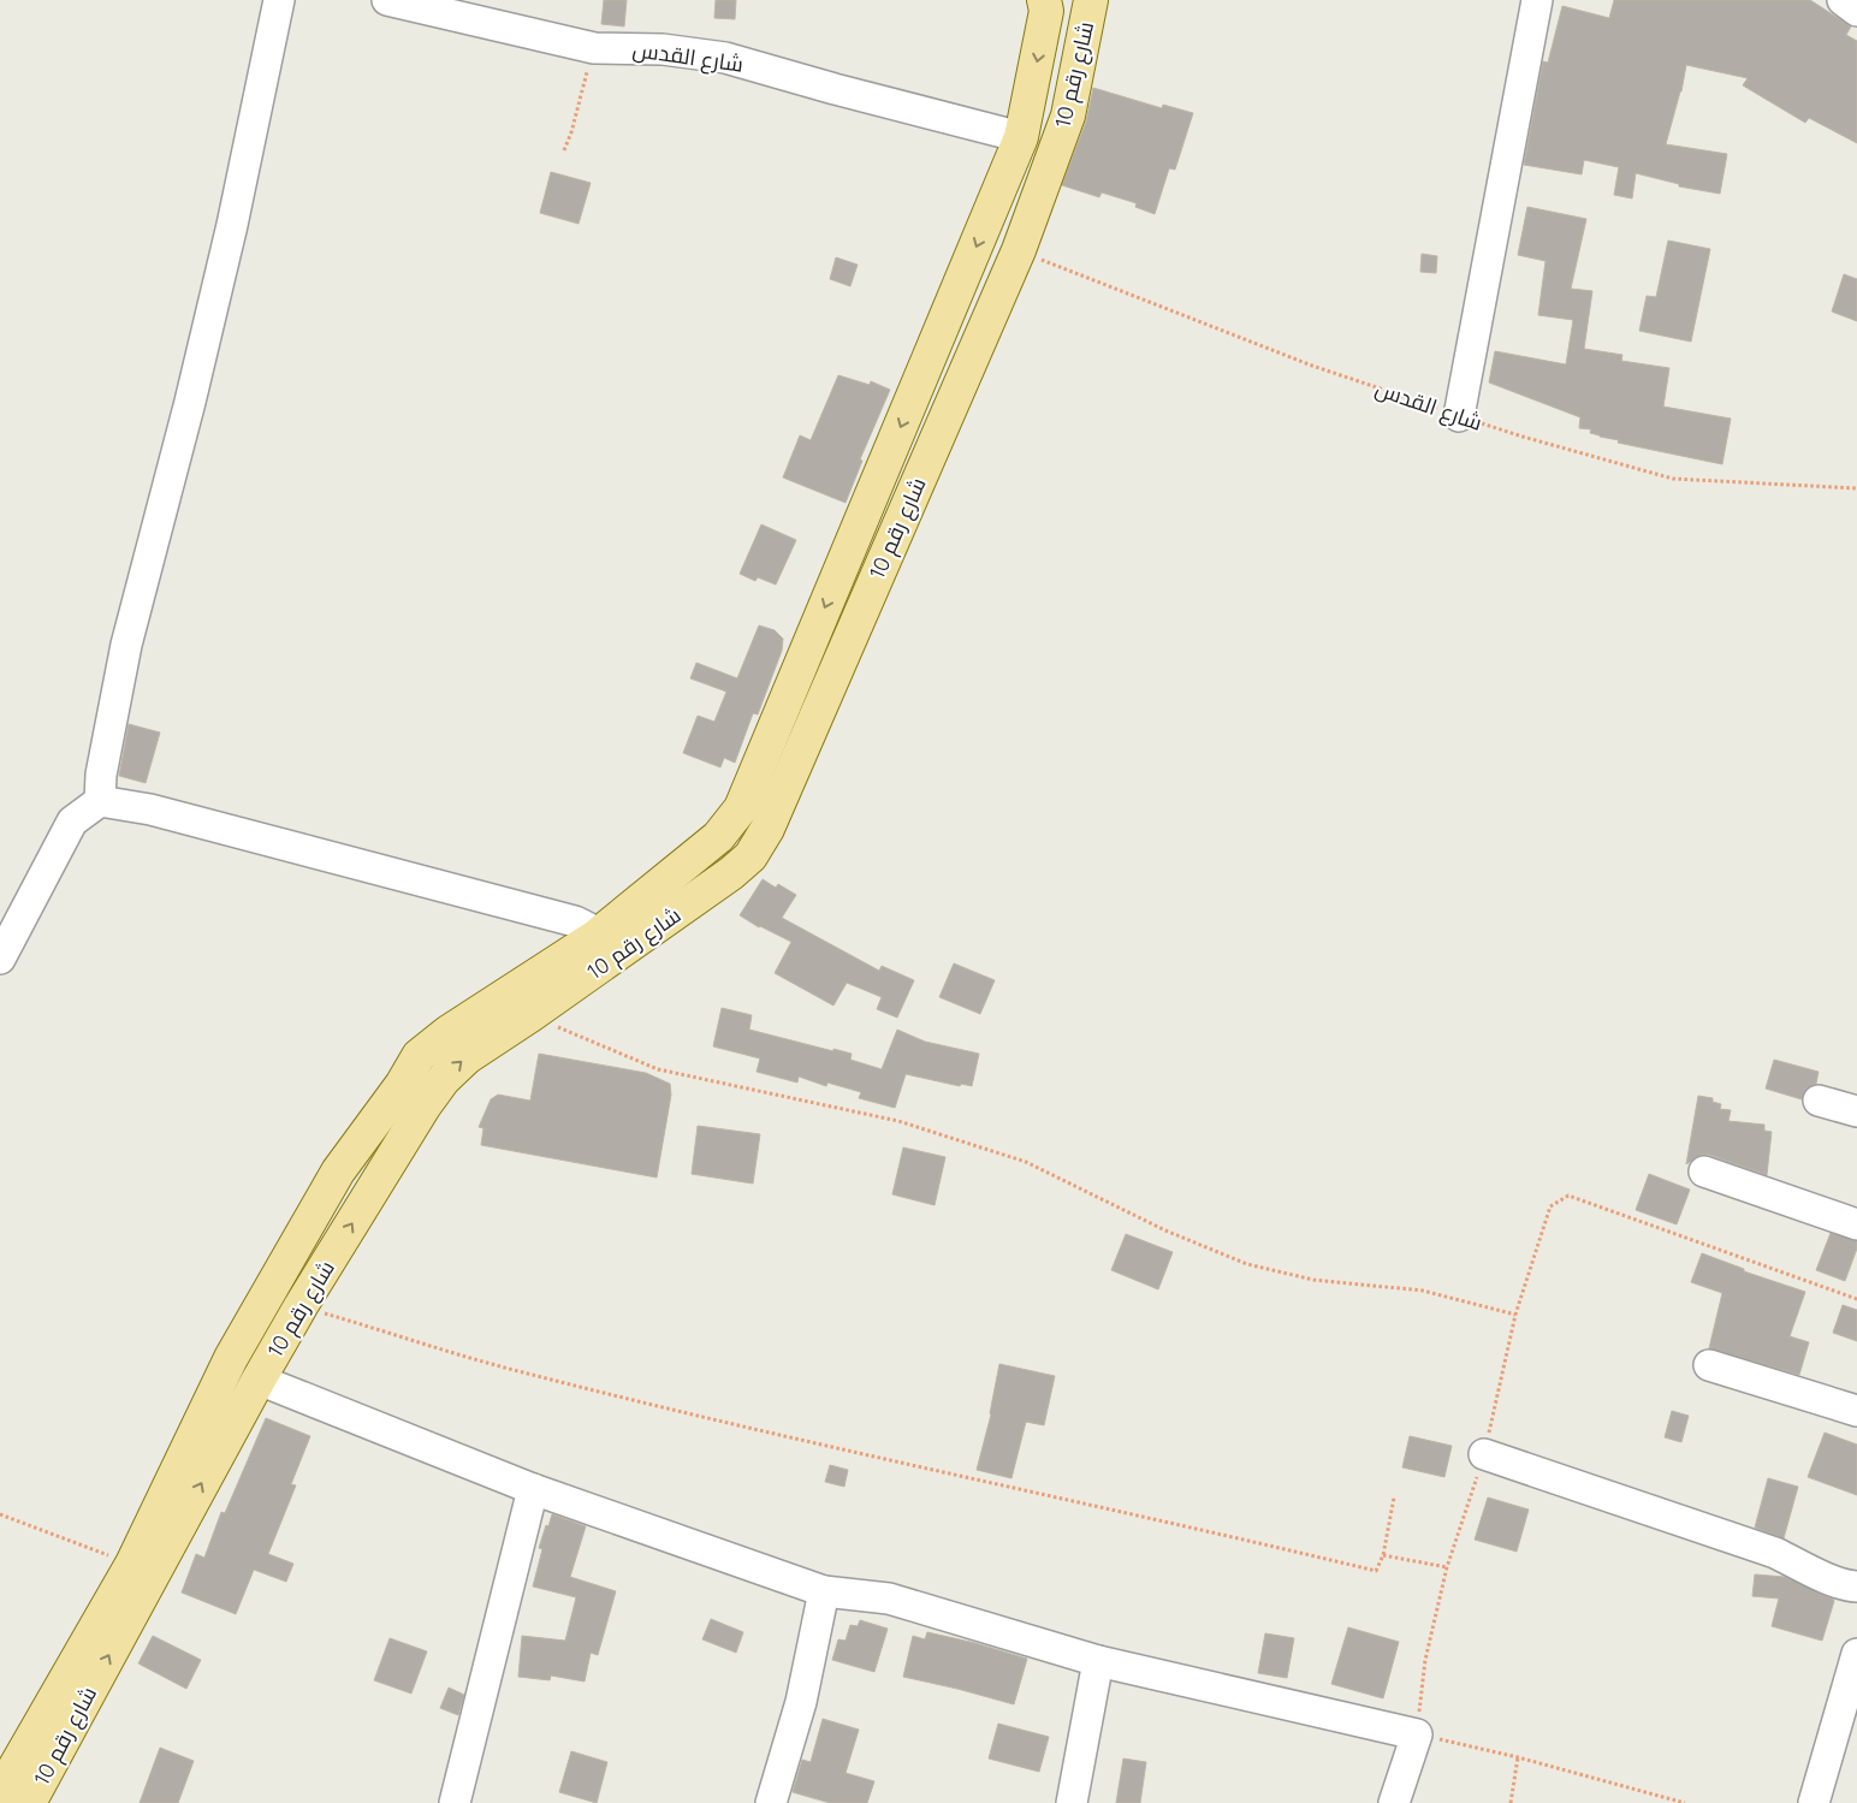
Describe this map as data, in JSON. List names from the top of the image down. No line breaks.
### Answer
{"streets":{"main road":["شارع رقم 10"],"street":["شارع القدس"]},"crossings":[["شارع القدس","شارع رقم 10"]]}
